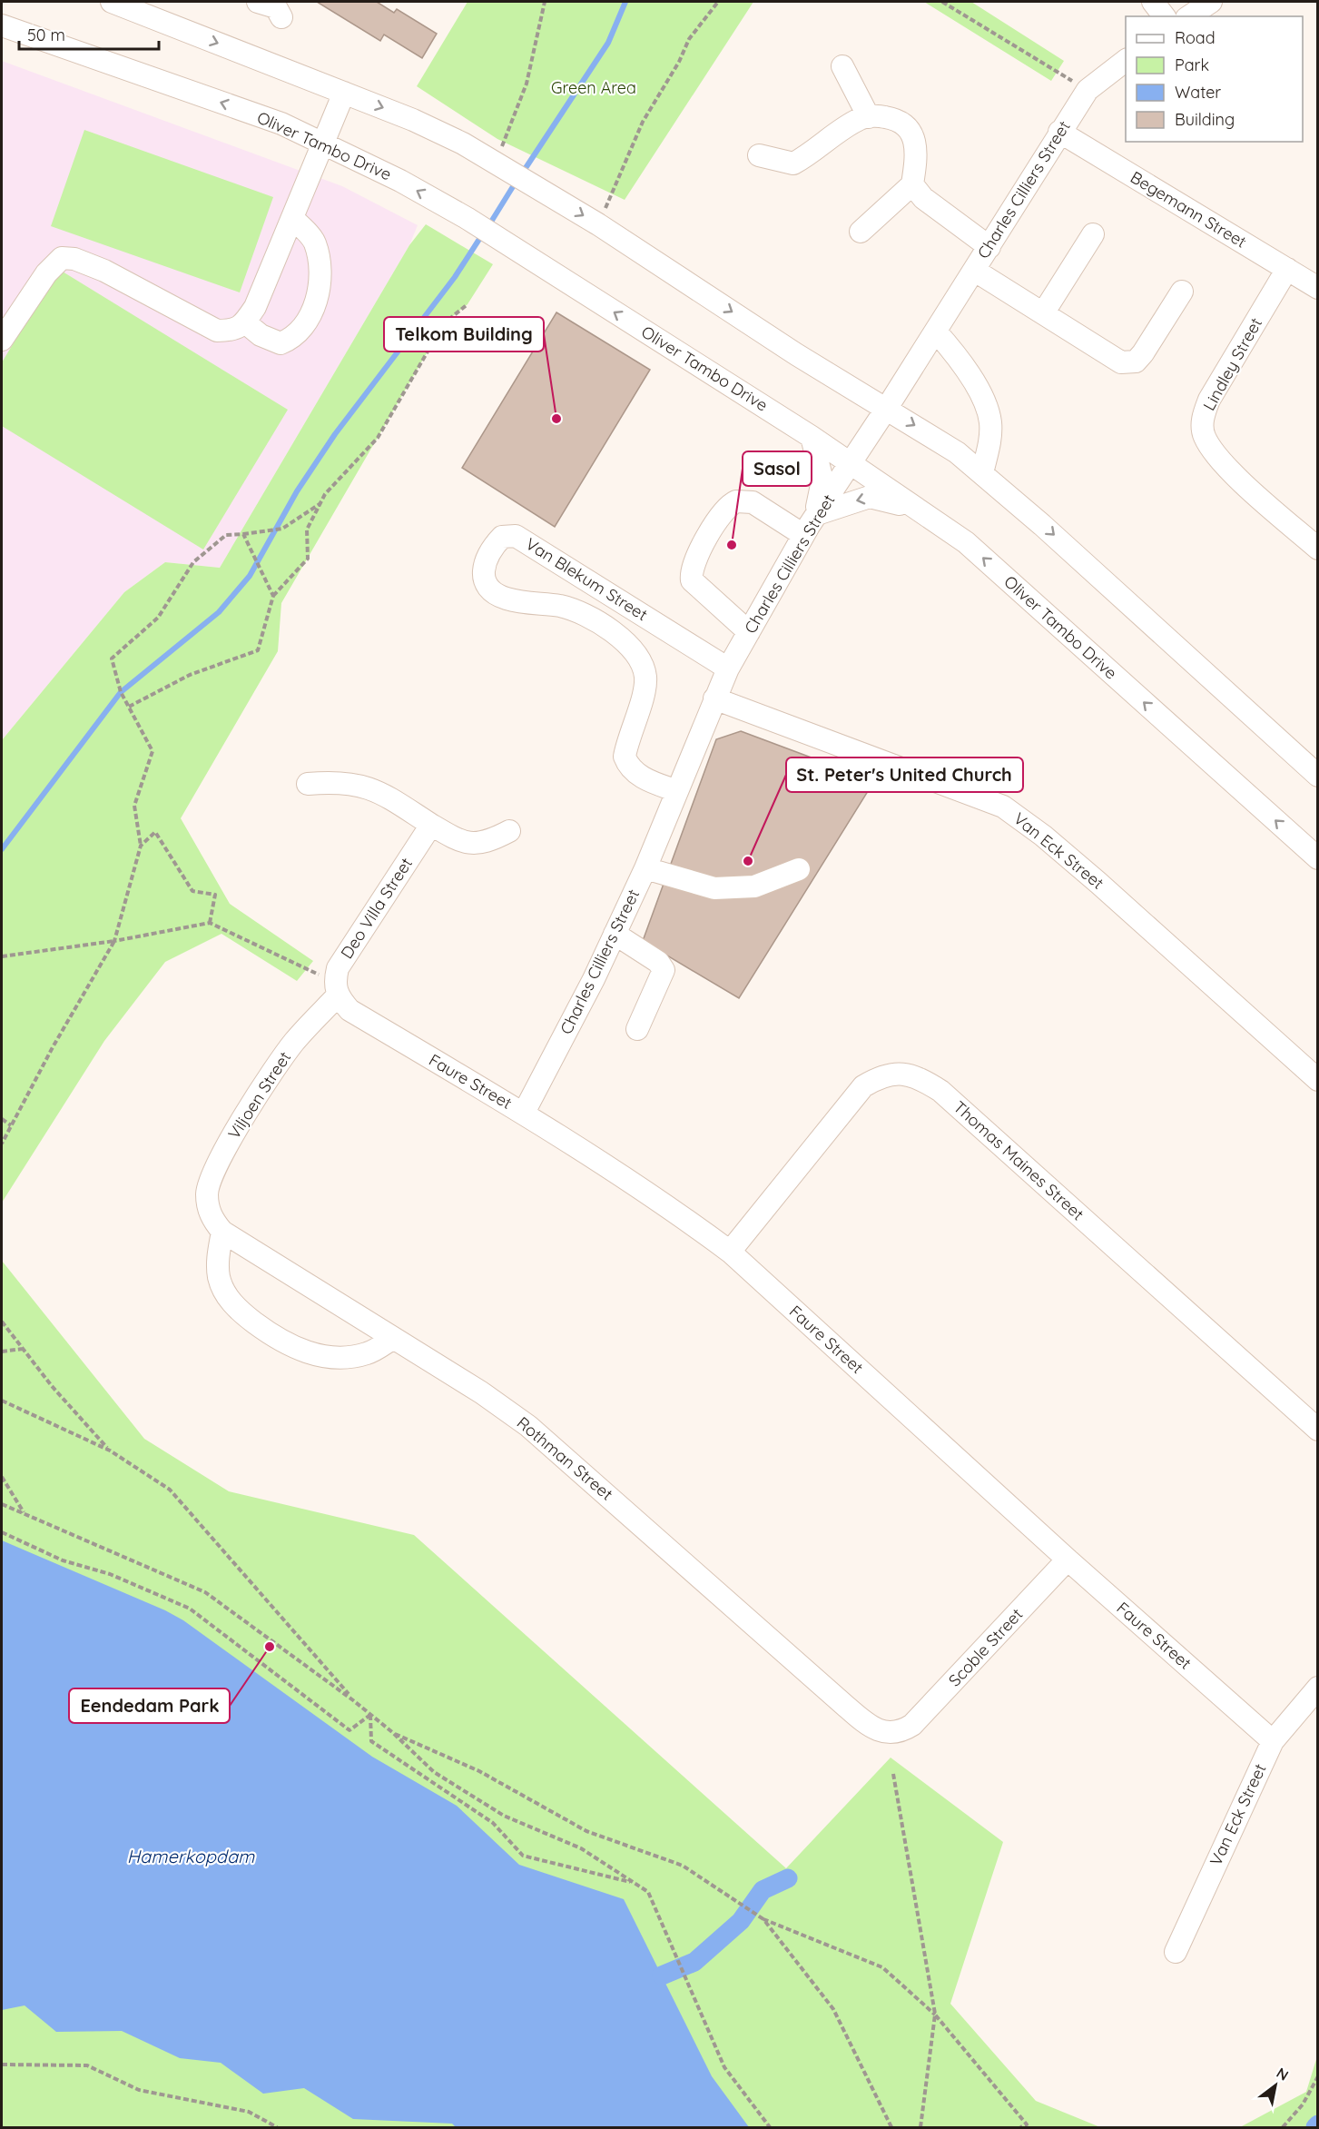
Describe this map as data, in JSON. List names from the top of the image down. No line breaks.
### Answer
{"streets":{"street":["Oliver Tambo Drive","Charles Cilliers Street","Begemann Street","Lindley Street","Van Blekum Street","Van Eck Street","Deo Villa Street","Faure Street","Viljoen Street","Thomas Maines Street","Rothman Street","Scoble Street"]},"crossings":[["Oliver Tambo Drive","Charles Cilliers Street"],["Charles Cilliers Street","Begemann Street"],["Charles Cilliers Street","Van Blekum Street"],["Charles Cilliers Street","Van Eck Street"],["Charles Cilliers Street","Faure Street"],["Begemann Street","Lindley Street"],["Van Eck Street","Faure Street"],["Deo Villa Street","Faure Street"],["Deo Villa Street","Viljoen Street"],["Faure Street","Viljoen Street"],["Faure Street","Thomas Maines Street"],["Faure Street","Scoble Street"],["Viljoen Street","Rothman Street"],["Rothman Street","Scoble Street"]],"water":["Hamerkopdam"],"parks":["Green Area"],"places":["Telkom Building","Sasol","St. Peter's United Church","Eendedam Park"],"legend":["Road","Park","Water","Building"],"scale_bar":"50 m","north":"top right"}
